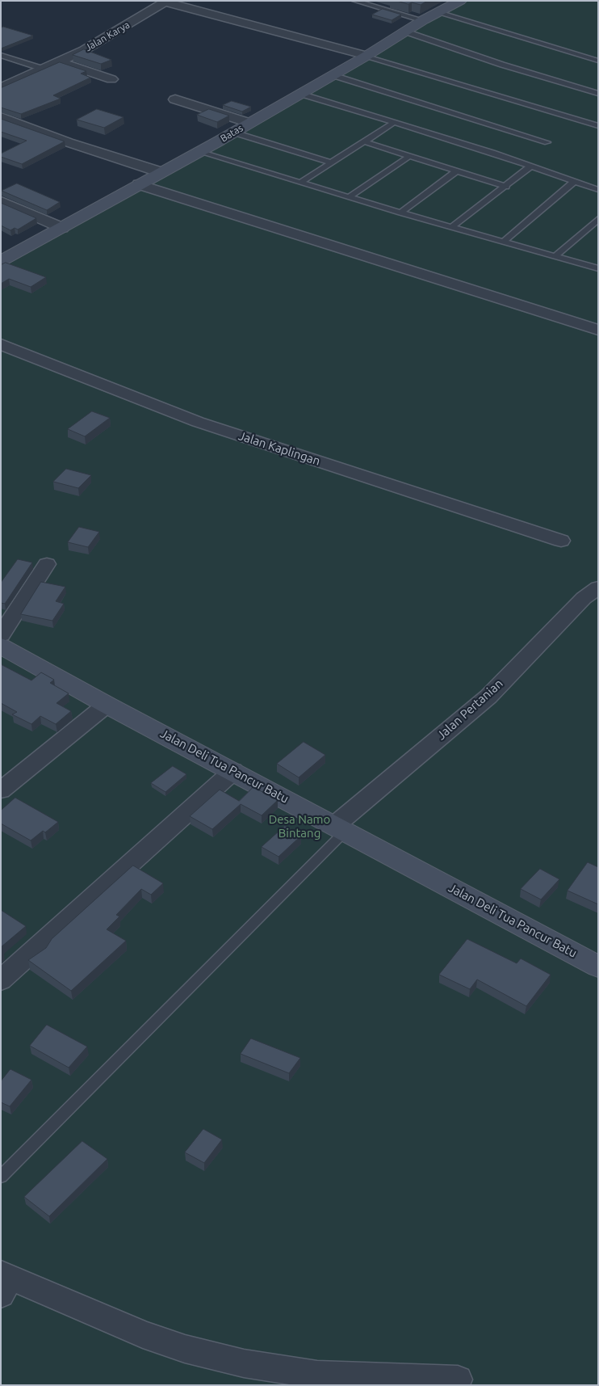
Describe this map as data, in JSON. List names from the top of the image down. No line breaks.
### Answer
{"streets":{"street":["Jalan Karya","Batas","Jalan Kaplingan","Jalan Pertanian","Jalan Deli Tua Pancur Batu"]},"crossings":[["Jalan Pertanian","Jalan Deli Tua Pancur Batu"]],"parks":["Desa Namo Bintang"]}
